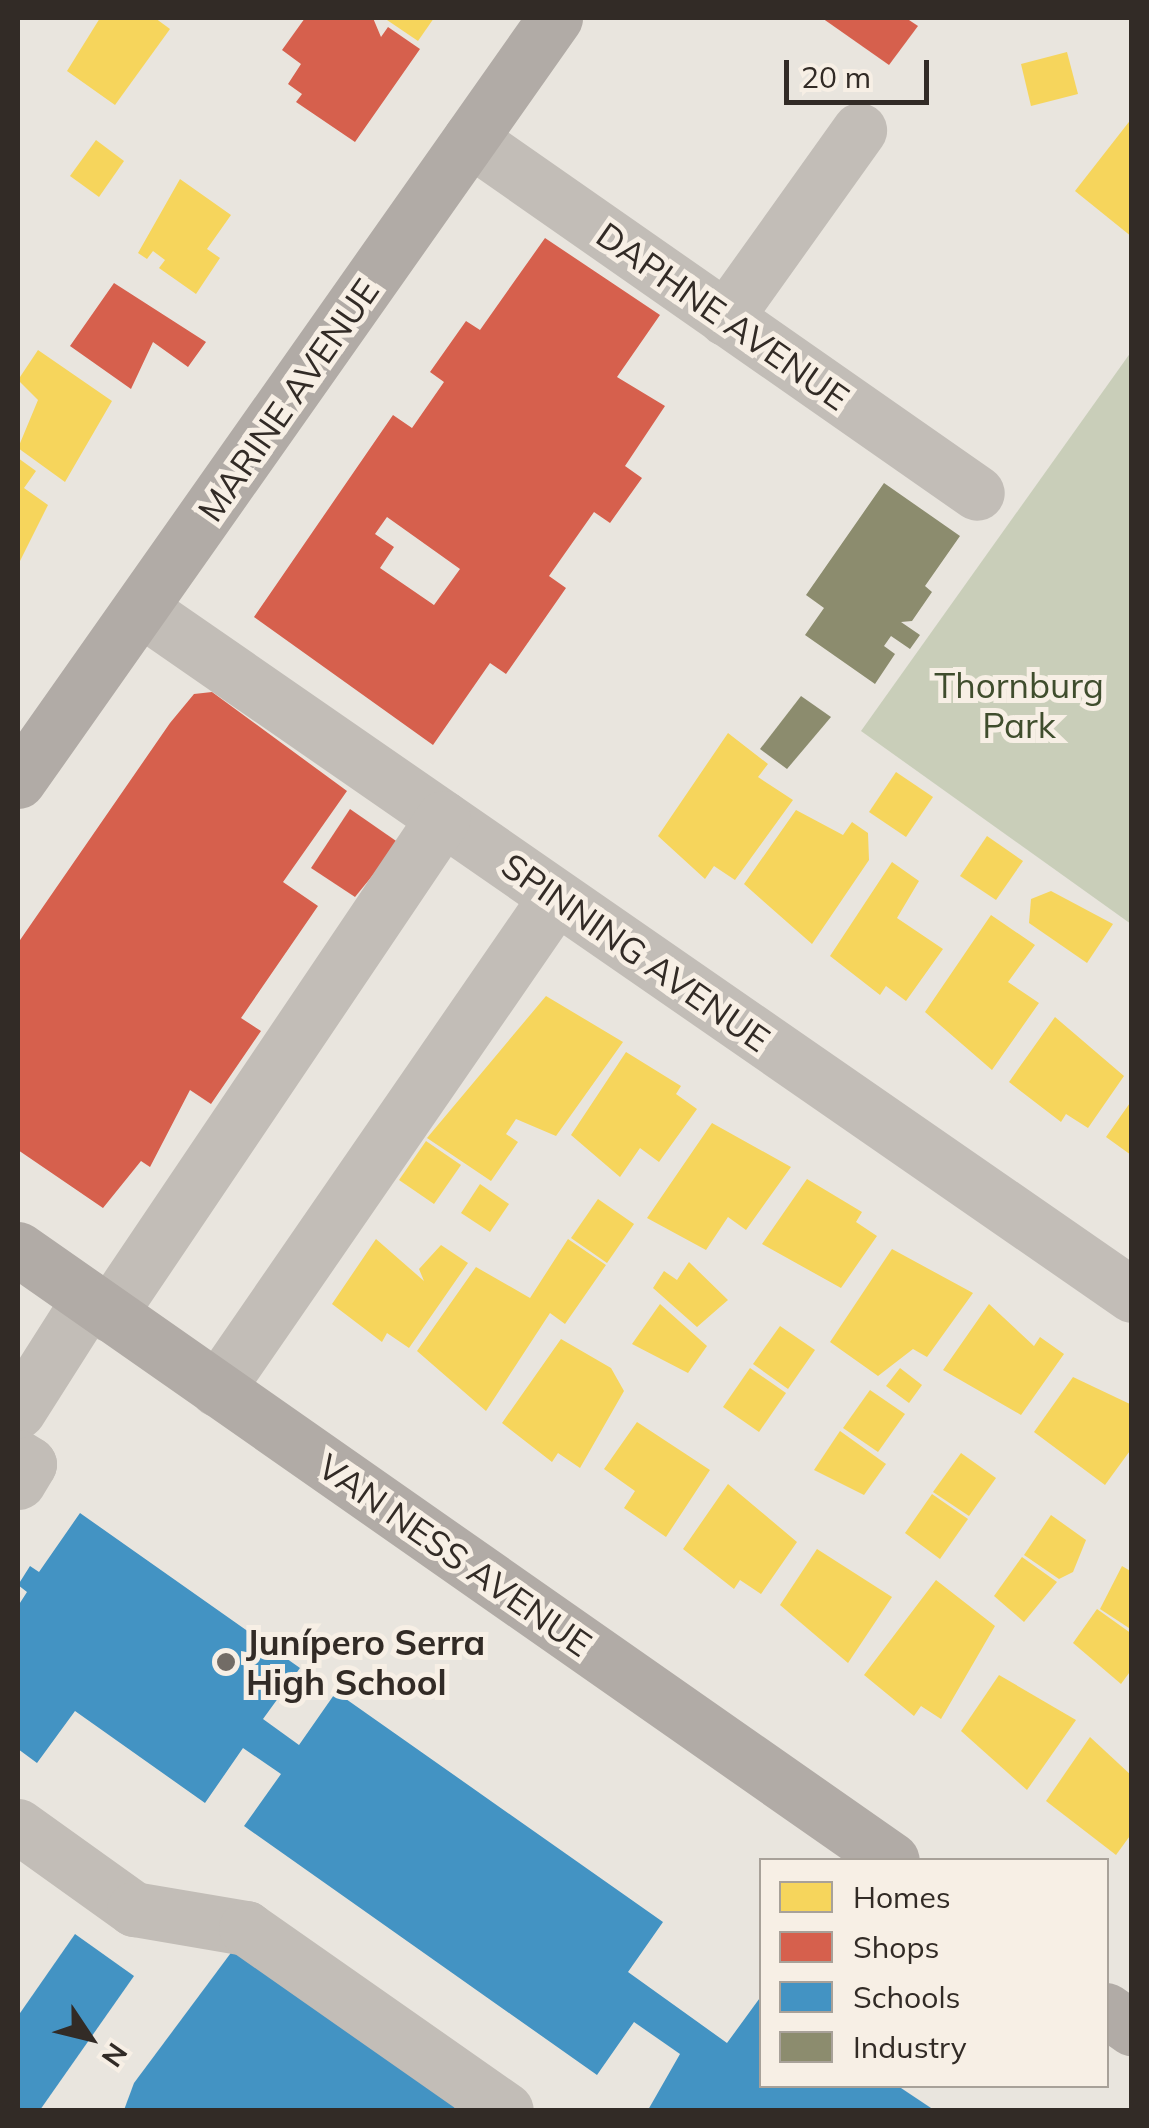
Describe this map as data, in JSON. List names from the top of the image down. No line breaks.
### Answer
{"streets":{"main road":["MARINE AVENUE","VAN NESS AVENUE"],"street":["DAPHNE AVENUE","SPINNING AVENUE"]},"crossings":[["DAPHNE AVENUE","MARINE AVENUE"],["MARINE AVENUE","SPINNING AVENUE"]],"parks":["Thornburg Park"],"places":["Junípero Serra High School"],"legend":["Homes","Shops","Schools","Industry"],"scale_bar":"20 m","north":"bottom right"}
